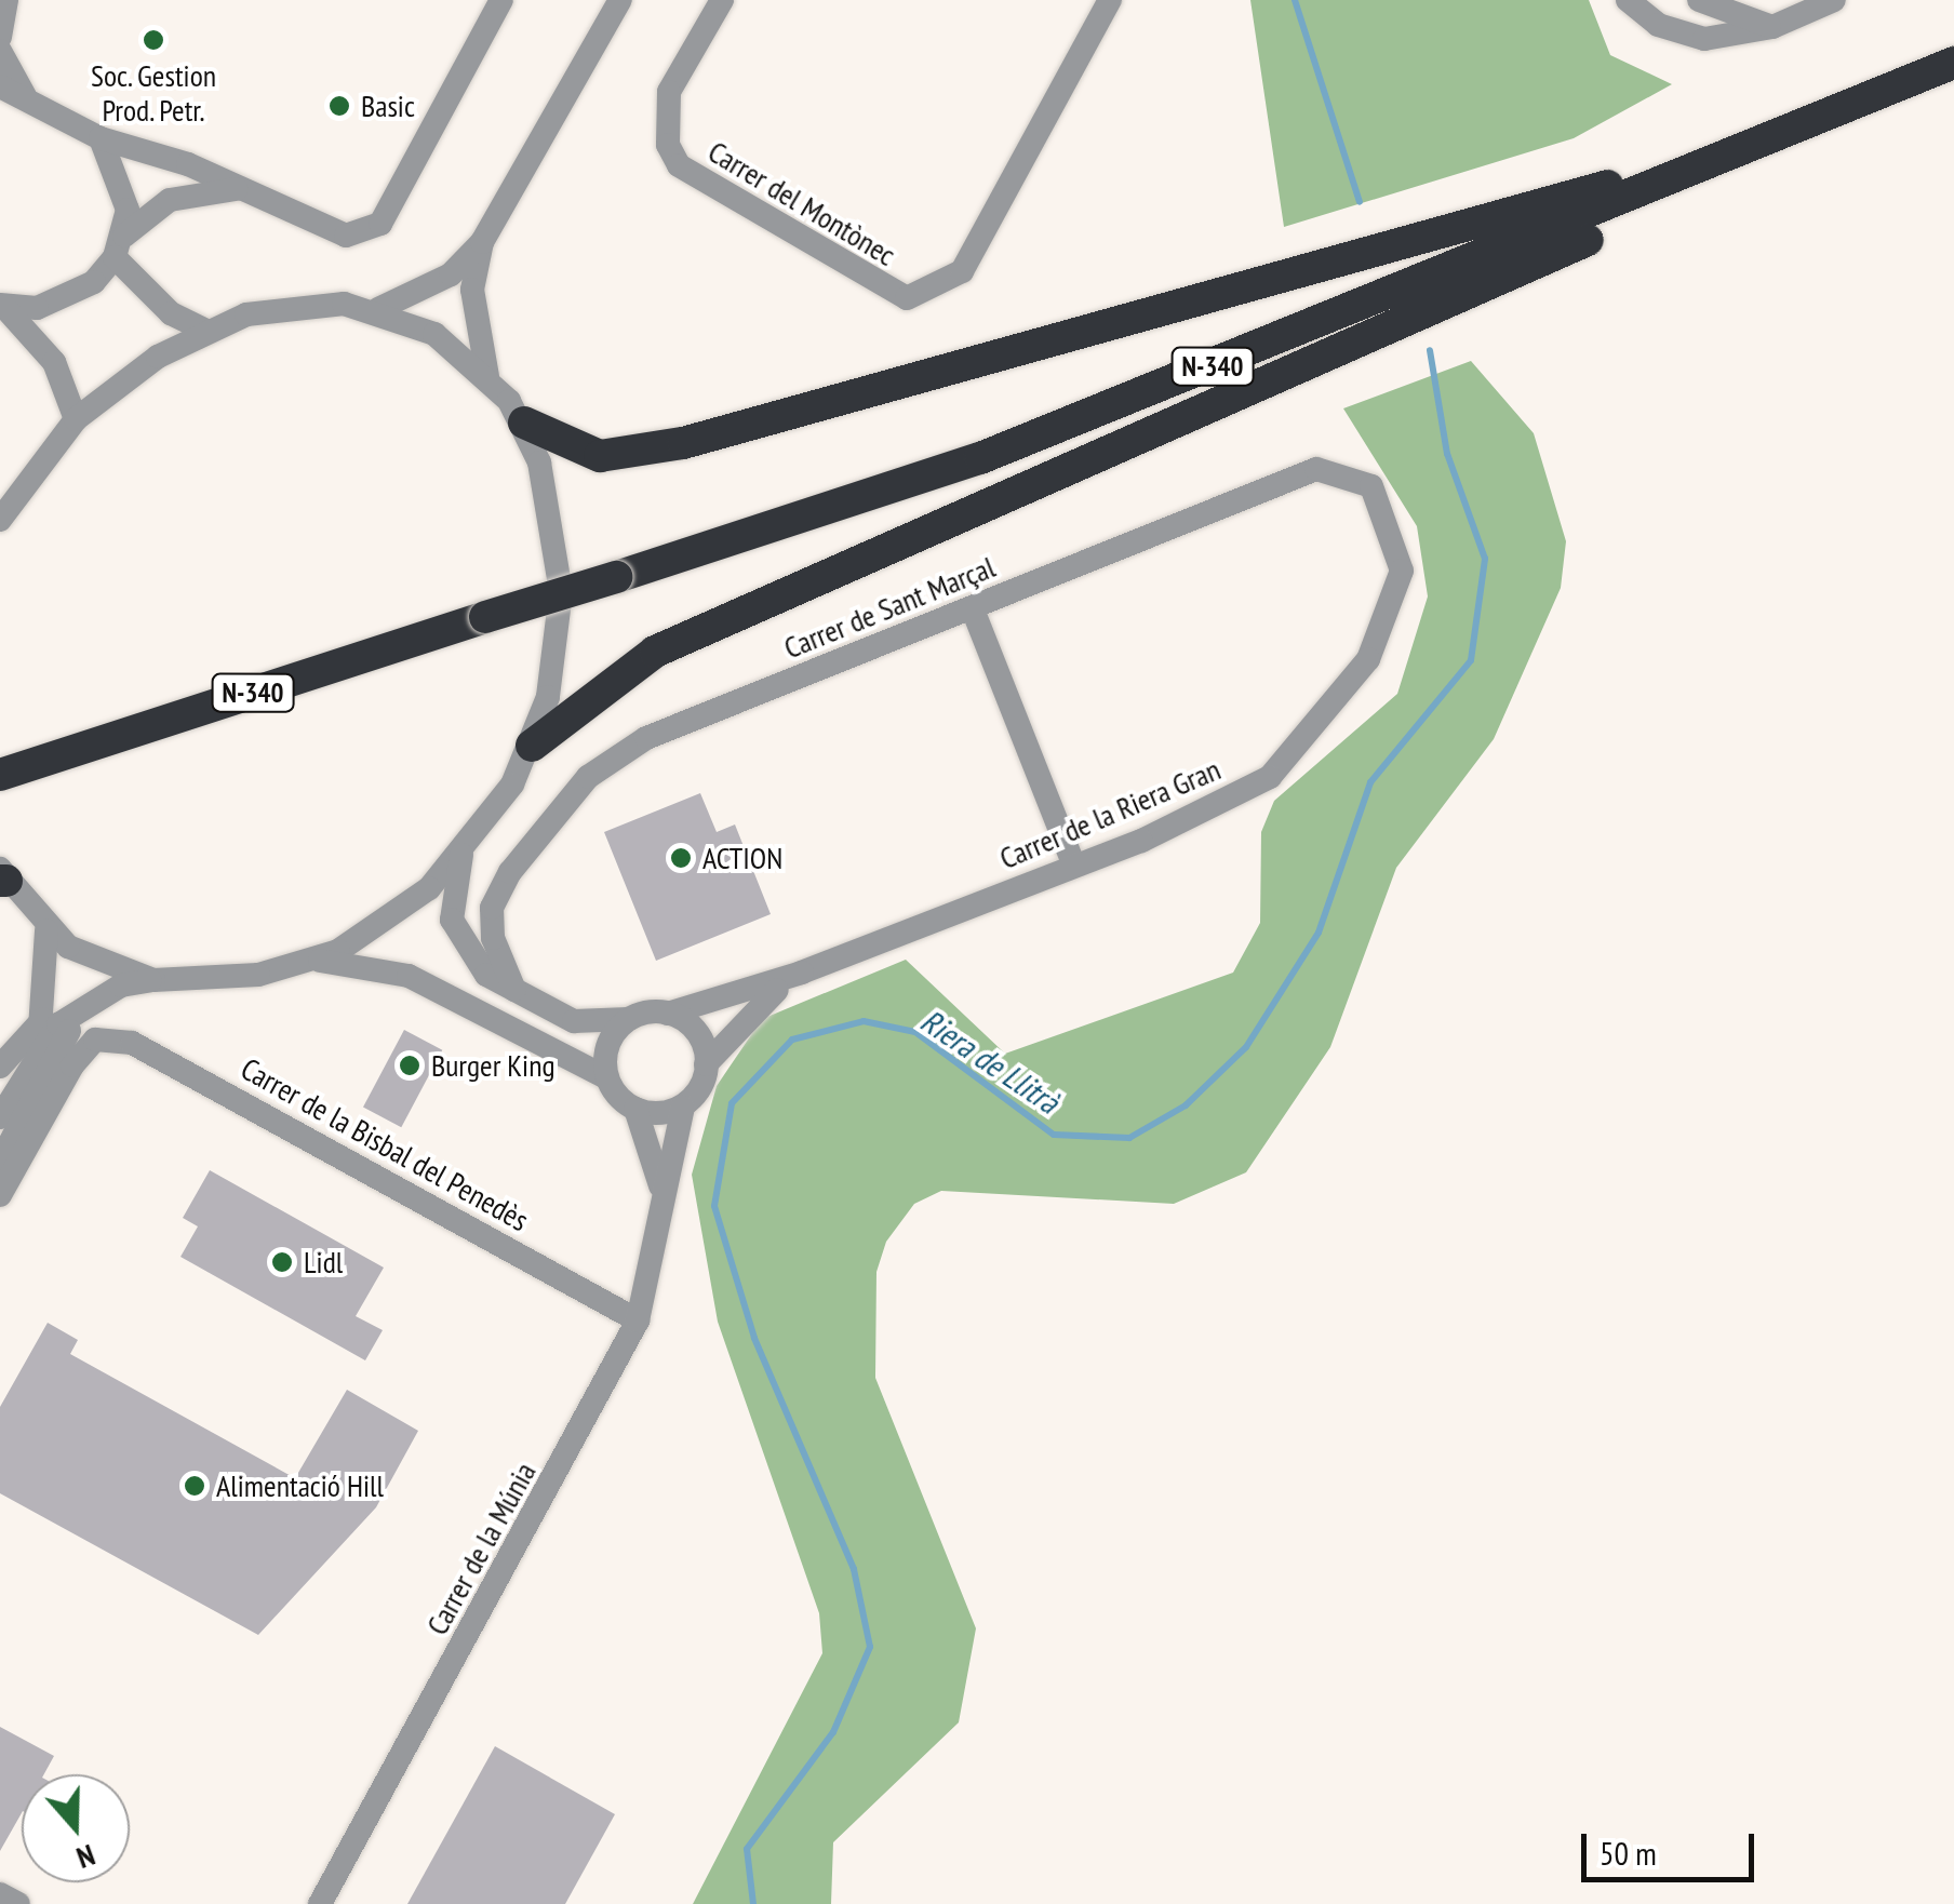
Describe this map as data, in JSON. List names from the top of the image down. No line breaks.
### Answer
{"streets":{"highway":["N-340"],"street":["Carrer del Montònec","Carrer de Sant Marçal","Carrer de la Riera Gran","Carrer de la Bisbal del Penedès","Carrer de la Múnia"]},"crossings":[["Carrer de Sant Marçal","Carrer de la Riera Gran"],["Carrer de la Riera Gran","Carrer de la Múnia"],["Carrer de la Bisbal del Penedès","Carrer de la Múnia"]],"water":["Riera de Llitrà"],"places":["Soc. Gestion Prod. Petr.","Basic","ACTION","Burger King","Lidl","Alimentació Hill"],"scale_bar":"50 m","north":"bottom"}
